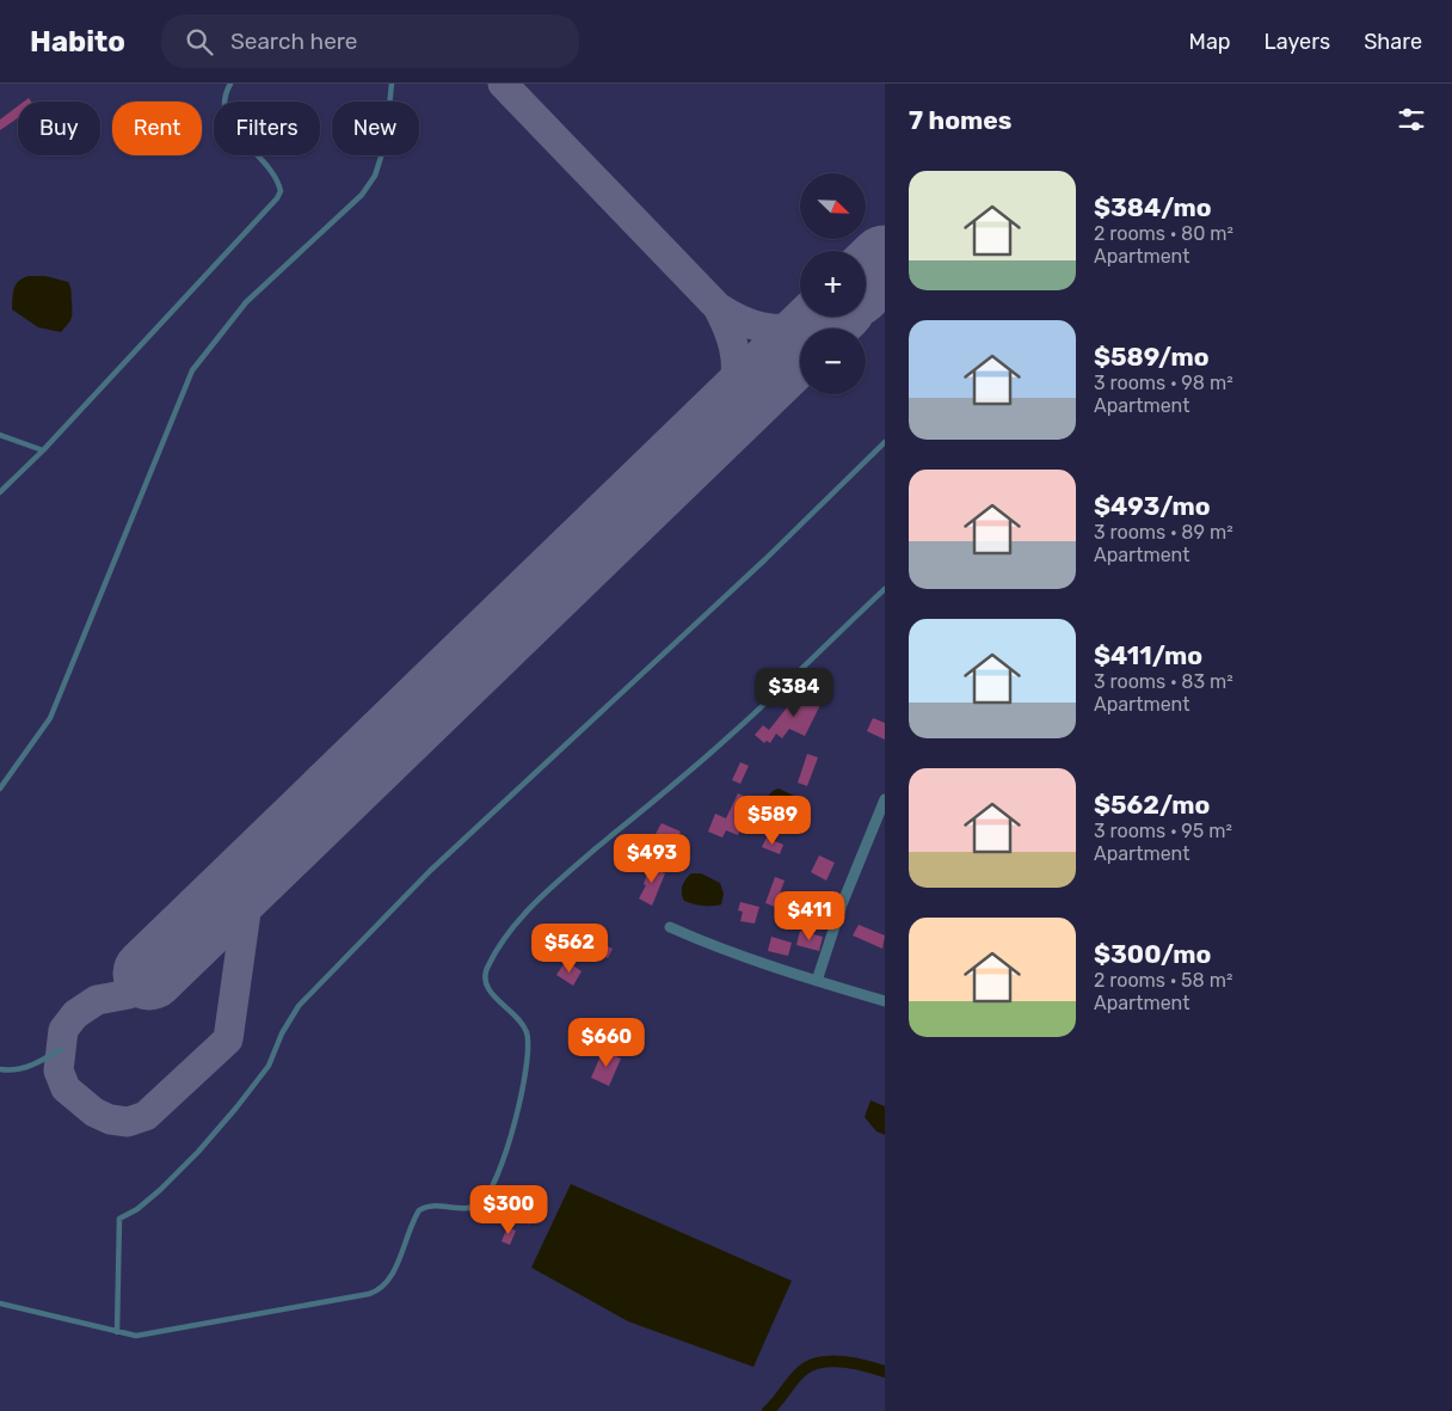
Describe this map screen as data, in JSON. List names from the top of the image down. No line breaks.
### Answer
{"north":"bottom right","page":{"header":"Habito","search":"Search here","nav":["Map","Layers","Share"],"heading":"7 homes","chip":["Buy","Rent","Filters","New"],"list":[{"name":"$384/mo","note":"2 rooms · 80 m² · Apartment"},{"name":"$589/mo","note":"3 rooms · 98 m² · Apartment"},{"name":"$493/mo","note":"3 rooms · 89 m² · Apartment"},{"name":"$411/mo","note":"3 rooms · 83 m² · Apartment"},{"name":"$562/mo","note":"3 rooms · 95 m² · Apartment"},{"name":"$300/mo","note":"2 rooms · 58 m² · Apartment"}],"map_buttons":["+","−"],"price":["$384","$589","$493","$411","$562","$660","$300"]}}
